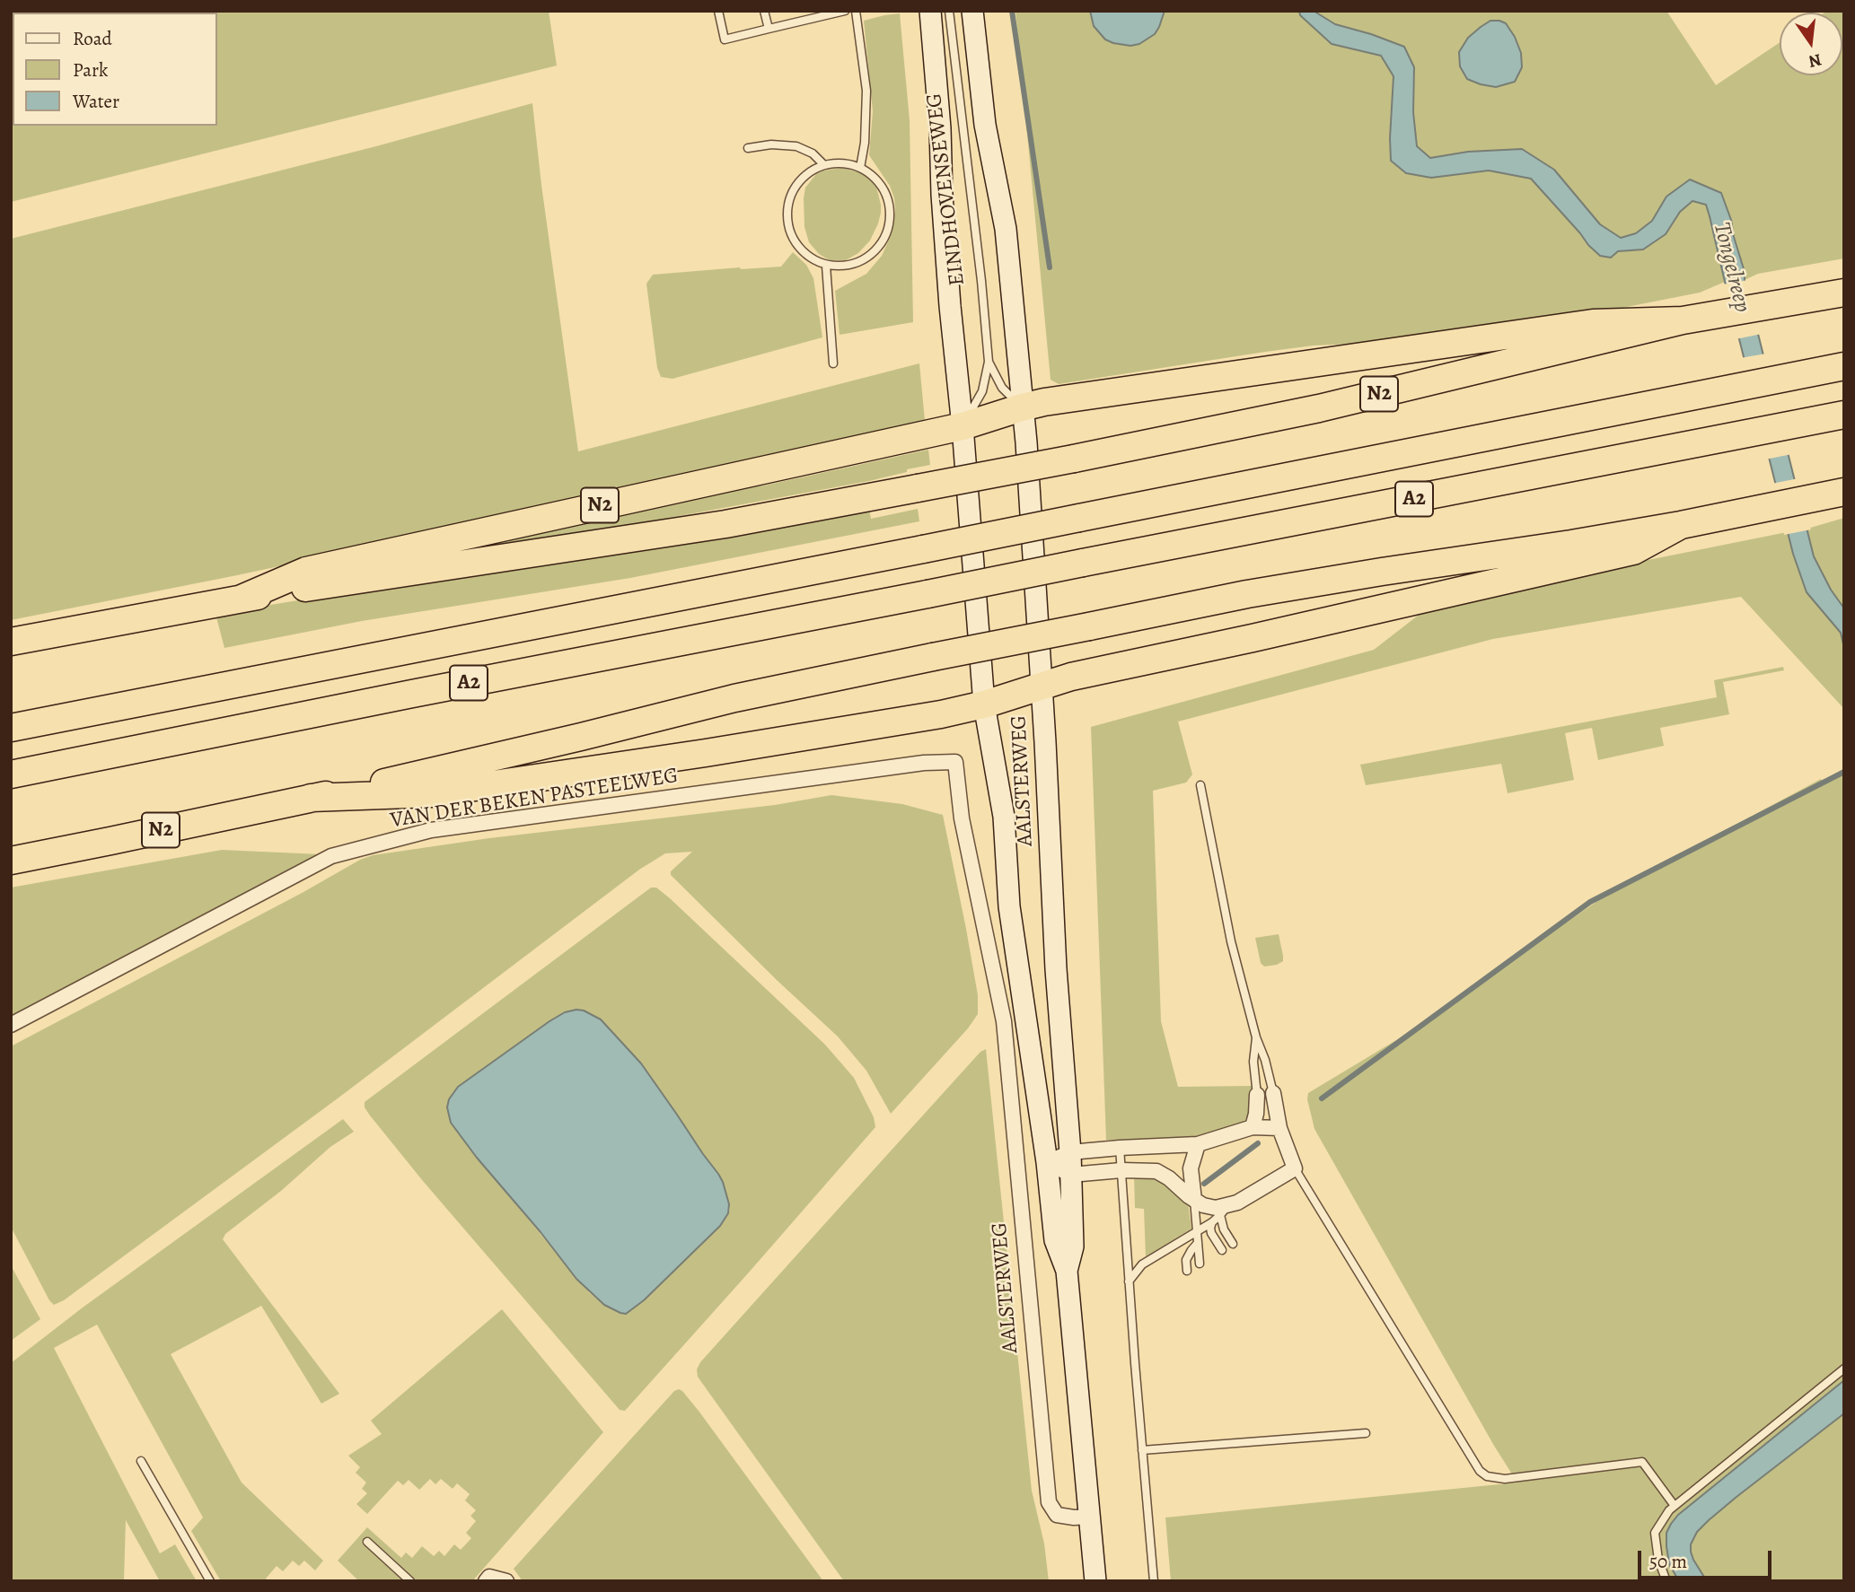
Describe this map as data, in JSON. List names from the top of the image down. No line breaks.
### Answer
{"streets":{"highway":["N2","A2"],"main road":["EINDHOVENSEWEG","AALSTERWEG"],"street":["VAN DER BEKEN PASTEELWEG"]},"crossings":[["EINDHOVENSEWEG","AALSTERWEG"],["N2","AALSTERWEG"],["AALSTERWEG","VAN DER BEKEN PASTEELWEG"]],"water":["Tongelreep"],"legend":["Road","Park","Water"],"scale_bar":"50 m","north":"bottom"}
